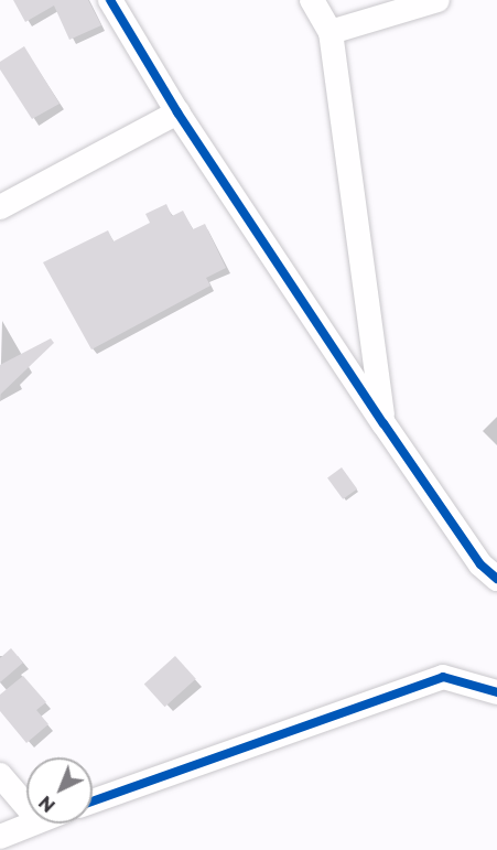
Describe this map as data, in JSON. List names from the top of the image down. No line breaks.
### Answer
{"north":"bottom left"}
